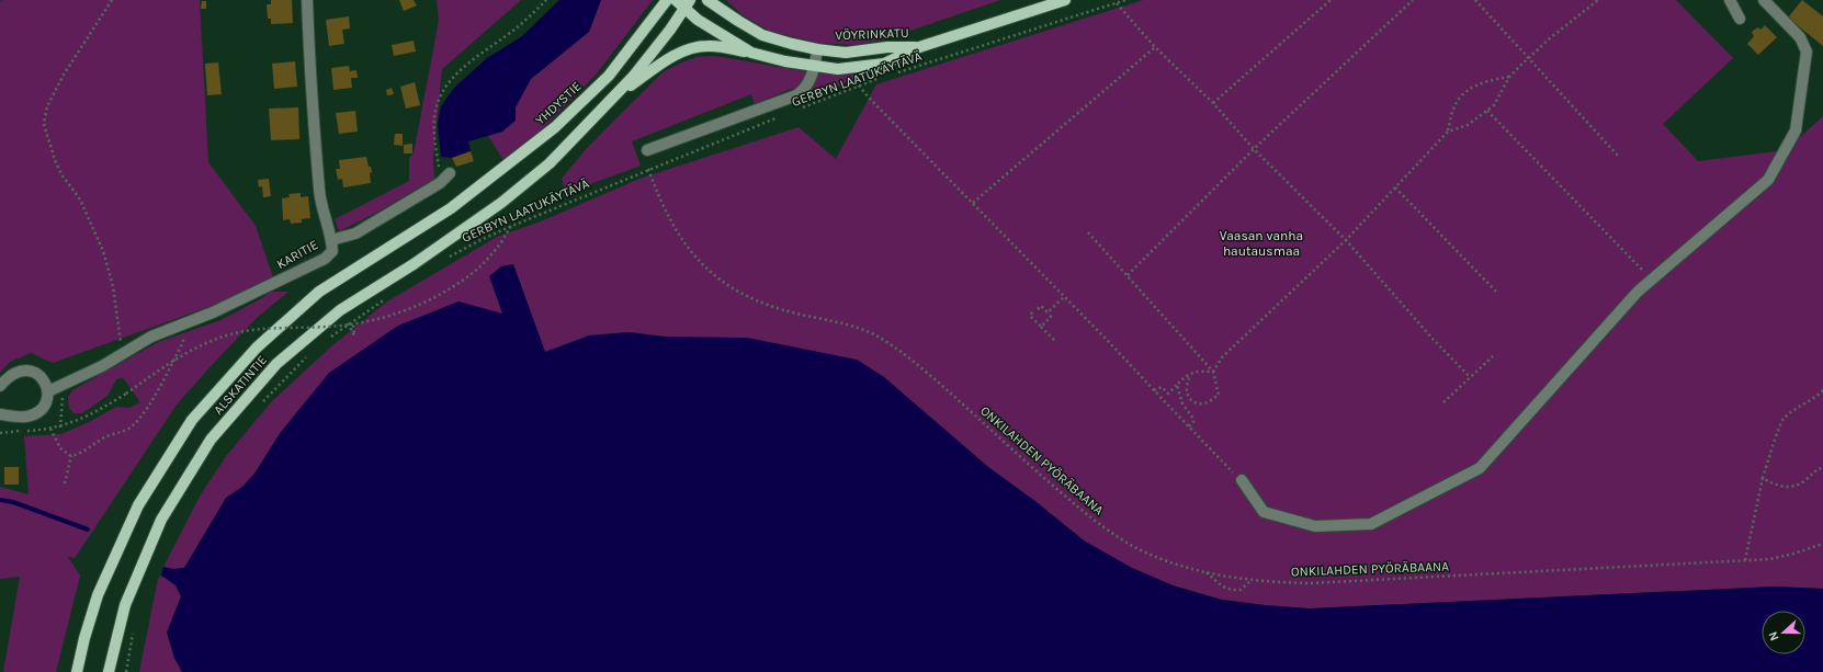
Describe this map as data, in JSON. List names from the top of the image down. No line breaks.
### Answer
{"streets":{"main road":["VÖYRINKATU","YHDYSTIE","ALSKATINTIE"],"street":["KARITIE"],"path":["GERBYN LAATUKÄYTÄVÄ","ONKILAHDEN PYÖRÄBAANA"]},"crossings":[["GERBYN LAATUKÄYTÄVÄ","ONKILAHDEN PYÖRÄBAANA"],["YHDYSTIE","ALSKATINTIE"]],"parks":["Vaasan vanha hautausmaa"],"north":"left"}
